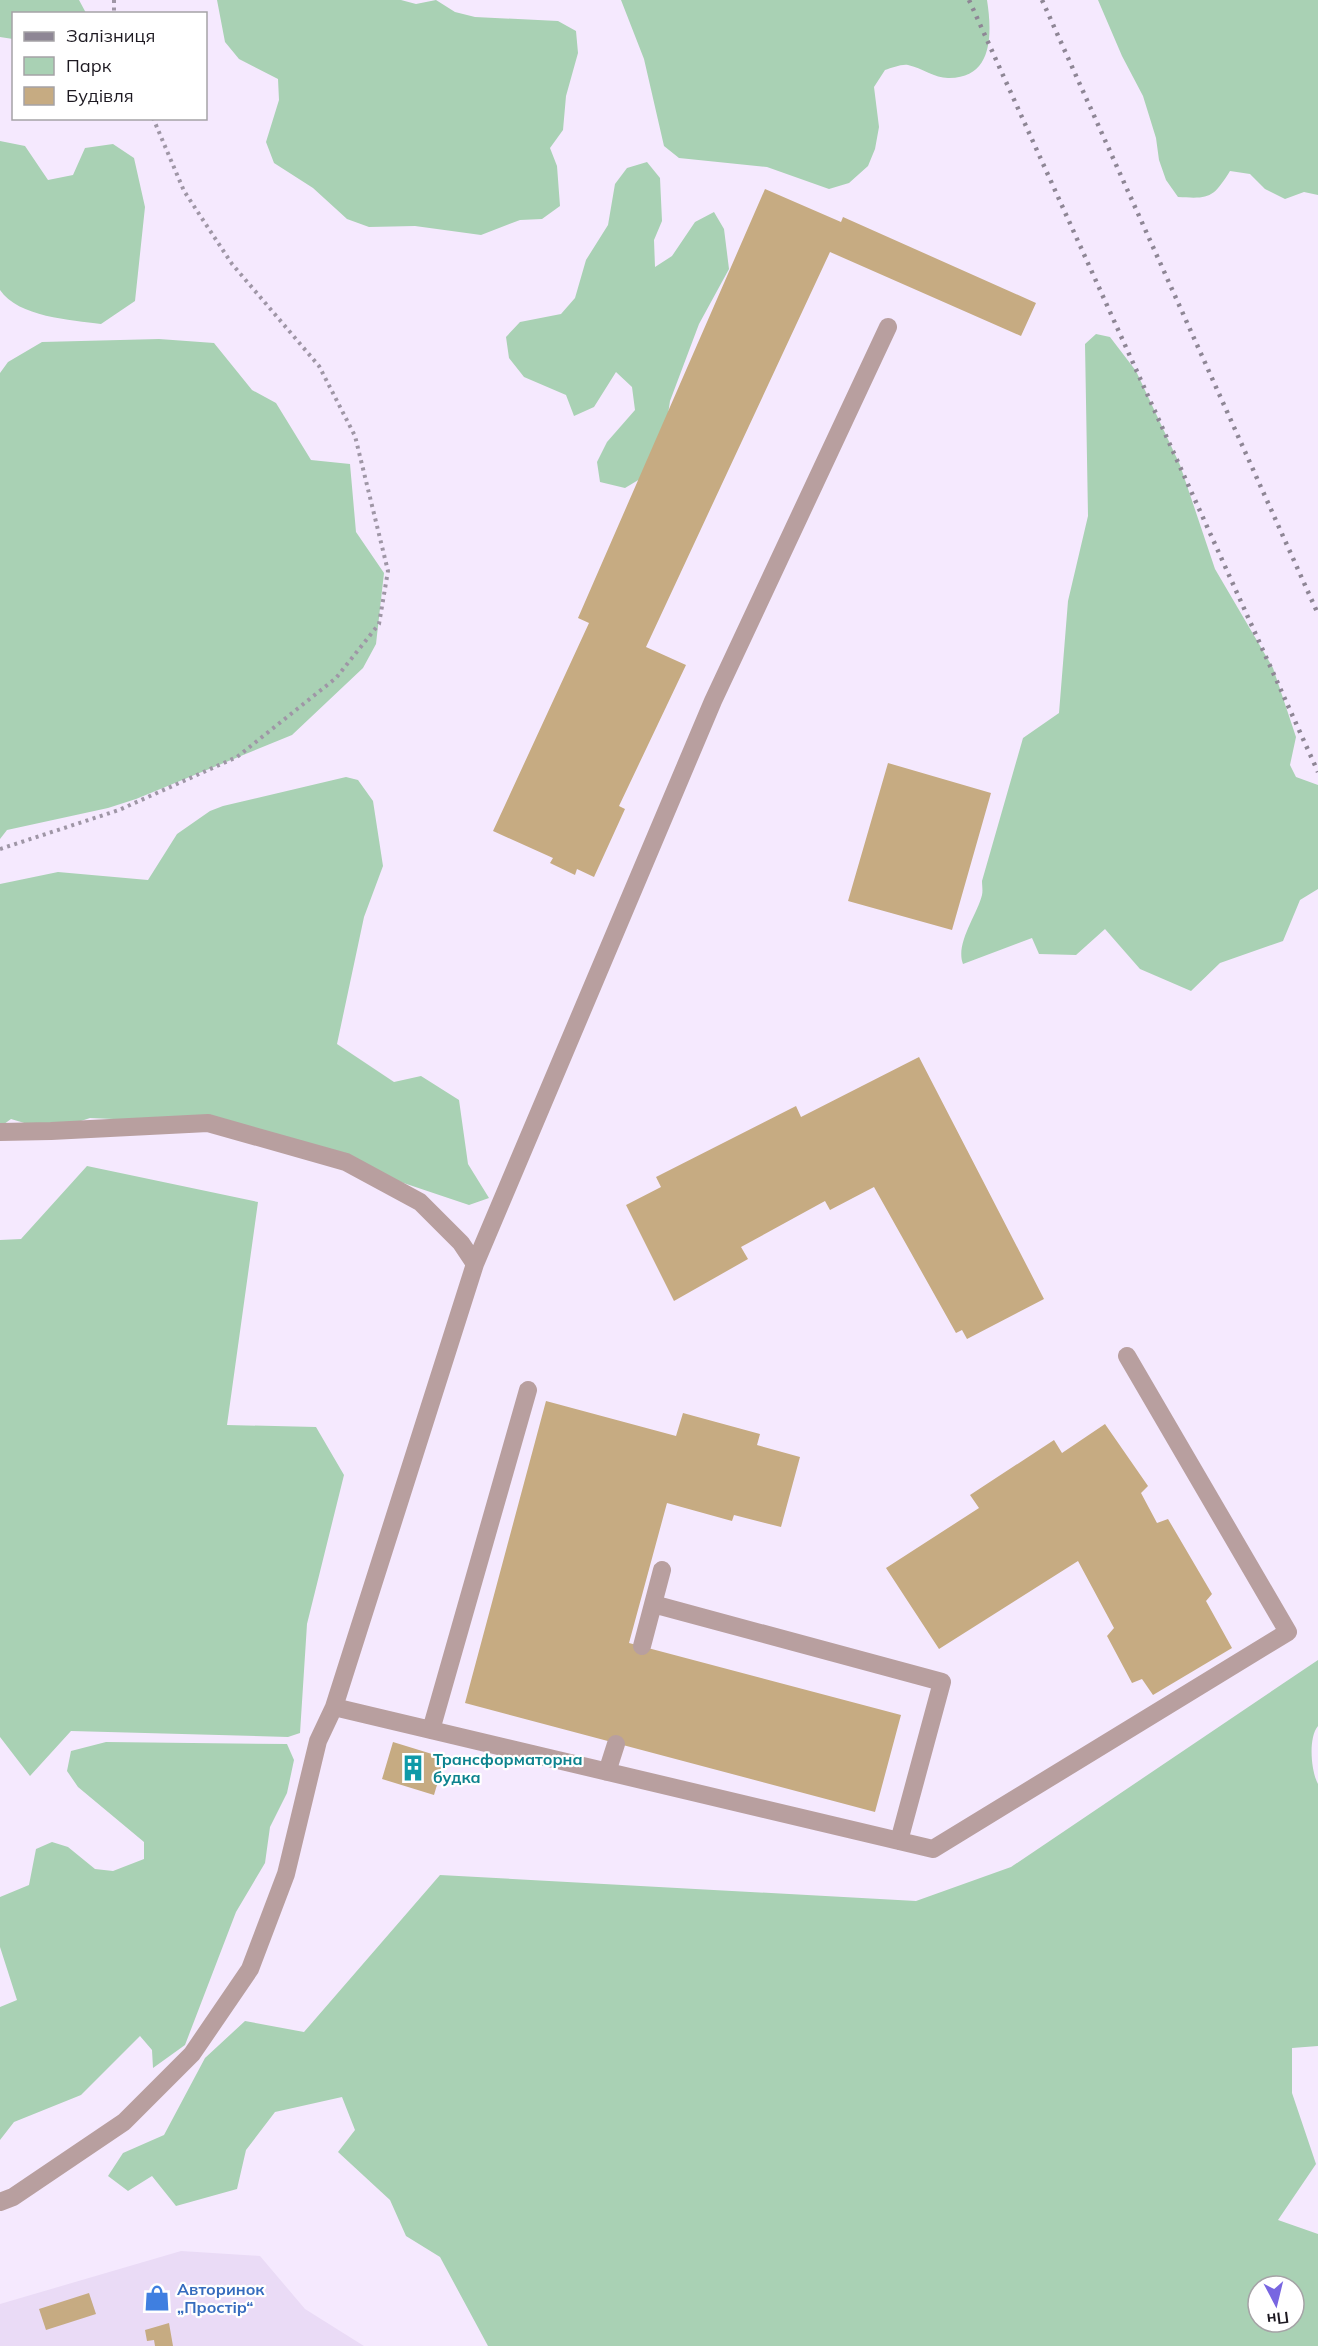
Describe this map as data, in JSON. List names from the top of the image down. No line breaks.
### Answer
{"places":{"building":["Трансформаторна будка"],"shop":["Авторинок „Простір“"]},"legend":["Залізниця","Парк","Будівля"],"north":"bottom"}
